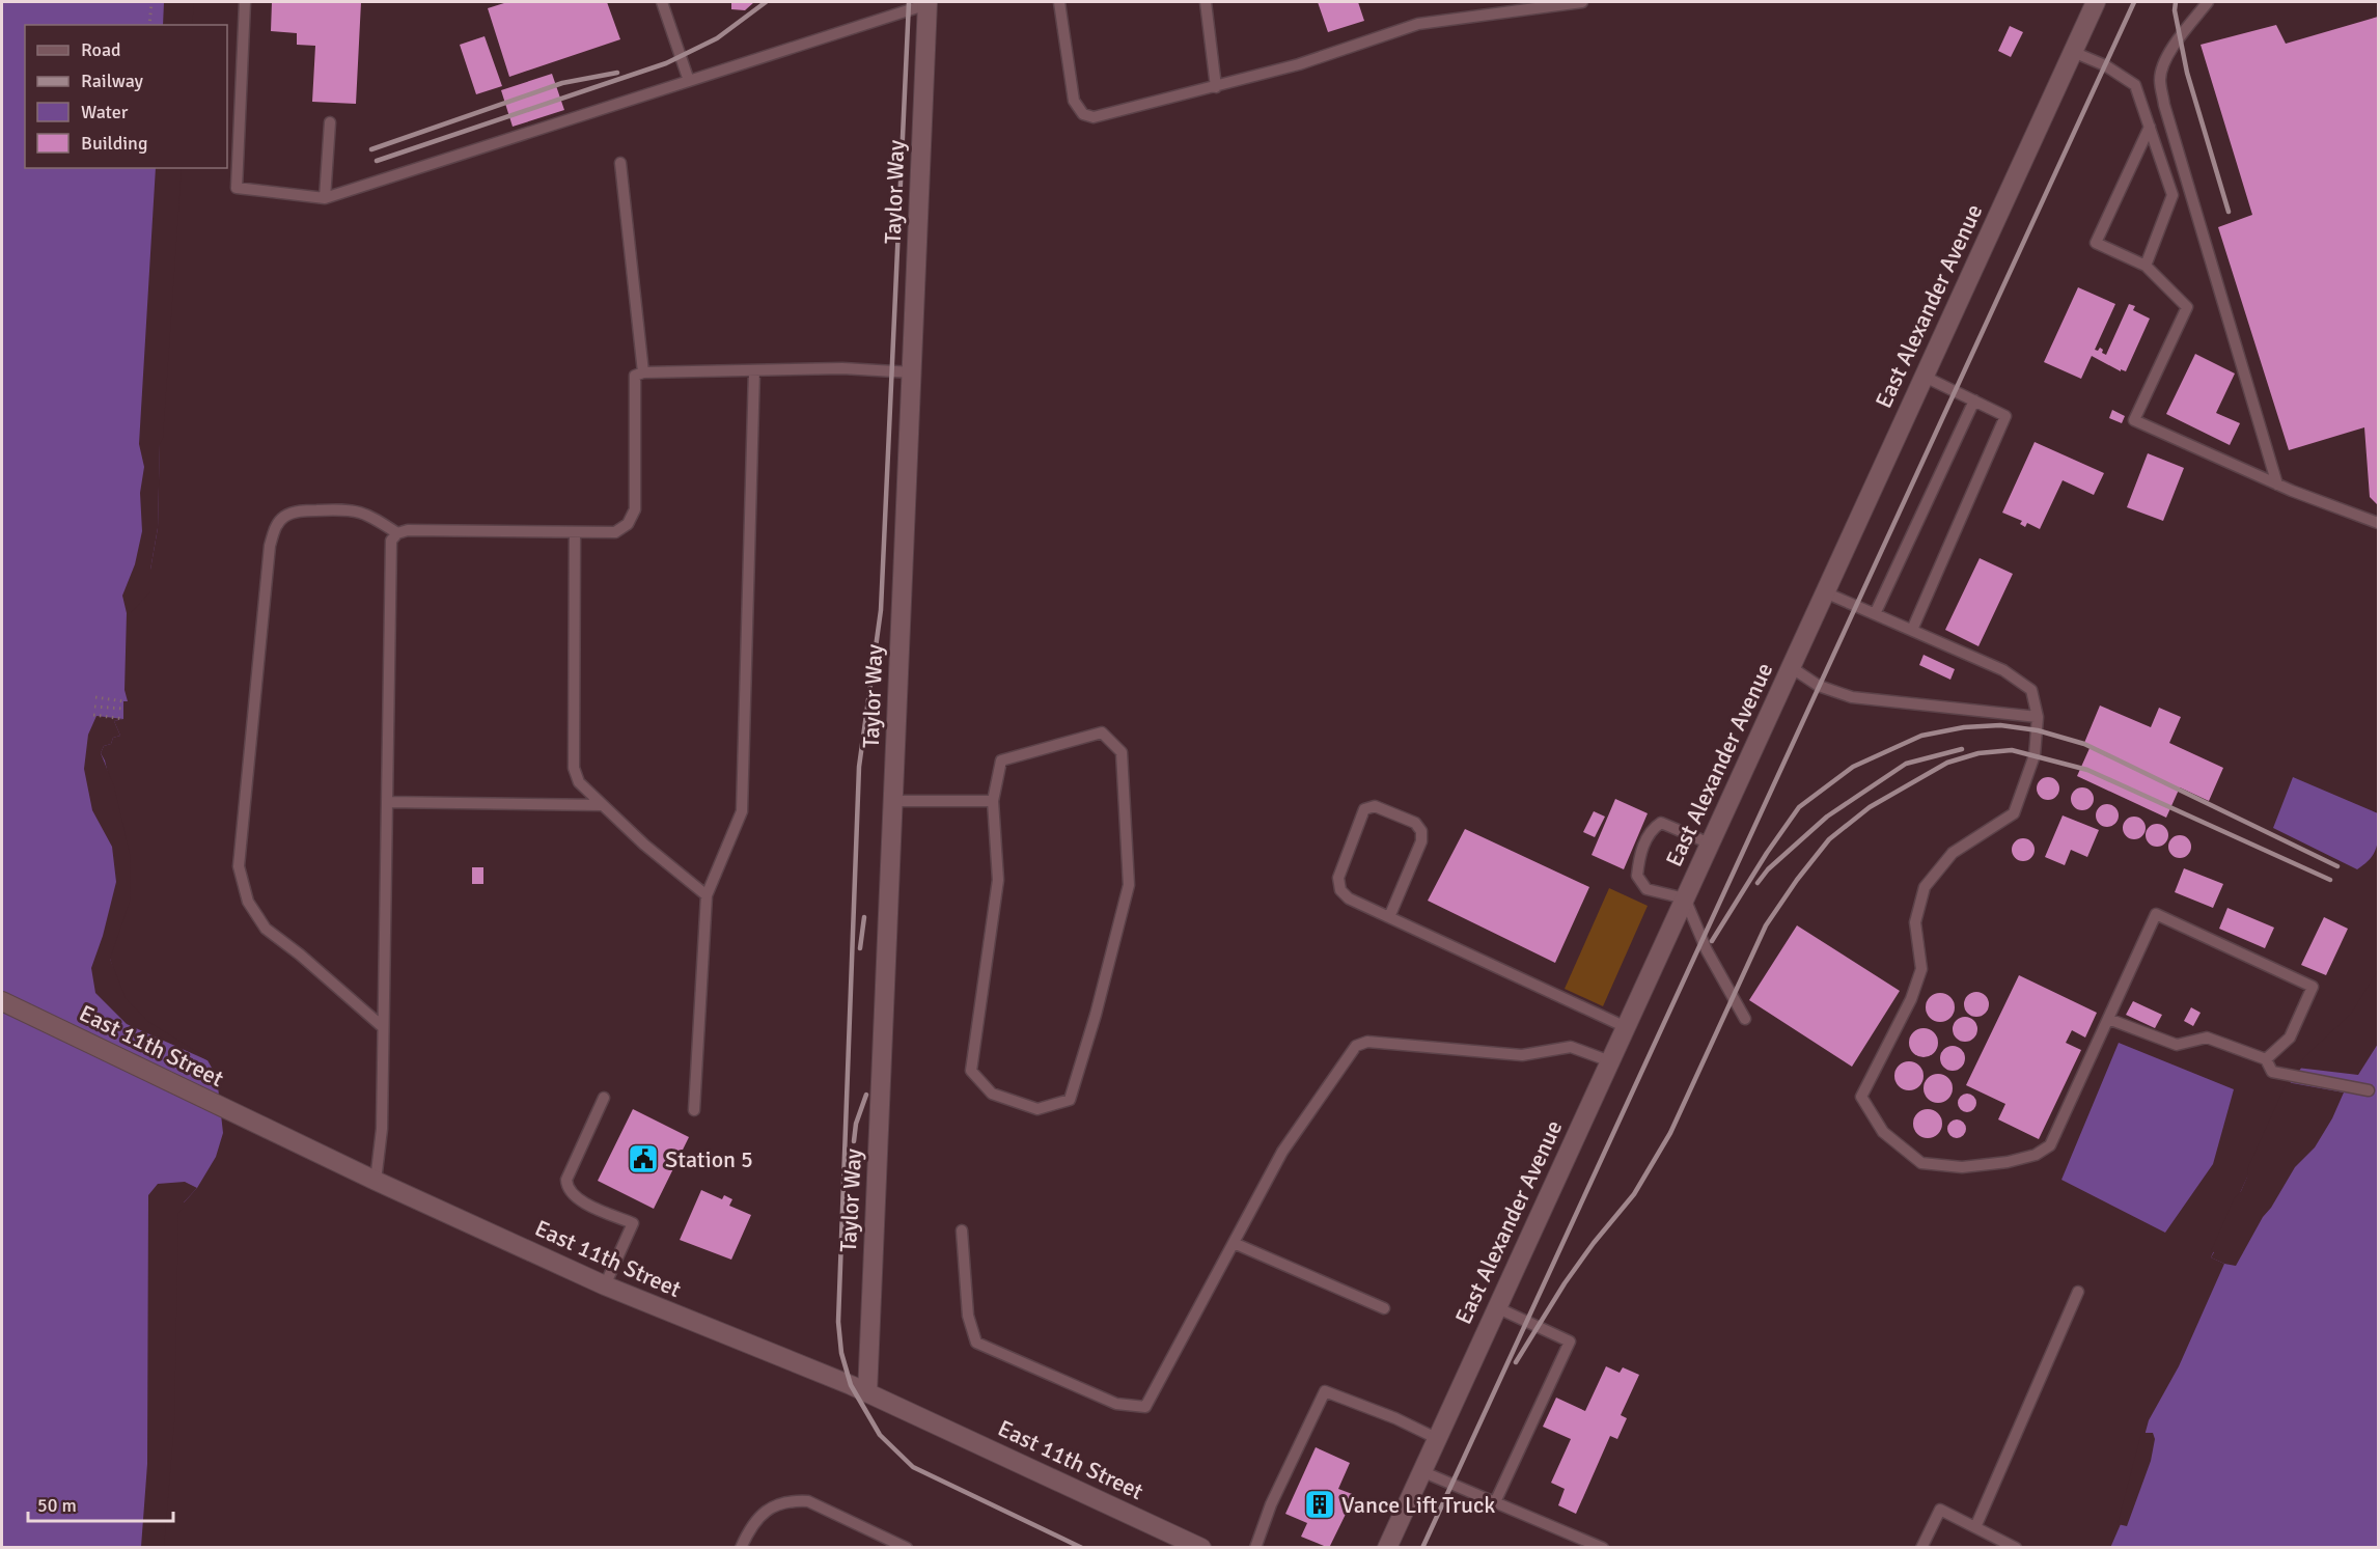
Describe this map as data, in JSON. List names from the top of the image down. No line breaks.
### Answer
{"streets":{"street":["Taylor Way","East Alexander Avenue","East 11th Street"]},"crossings":[["Taylor Way","East 11th Street"]],"places":{"public building":["Station 5"],"building":["Vance Lift Truck"]},"legend":["Road","Railway","Water","Building"],"scale_bar":"50 m"}
